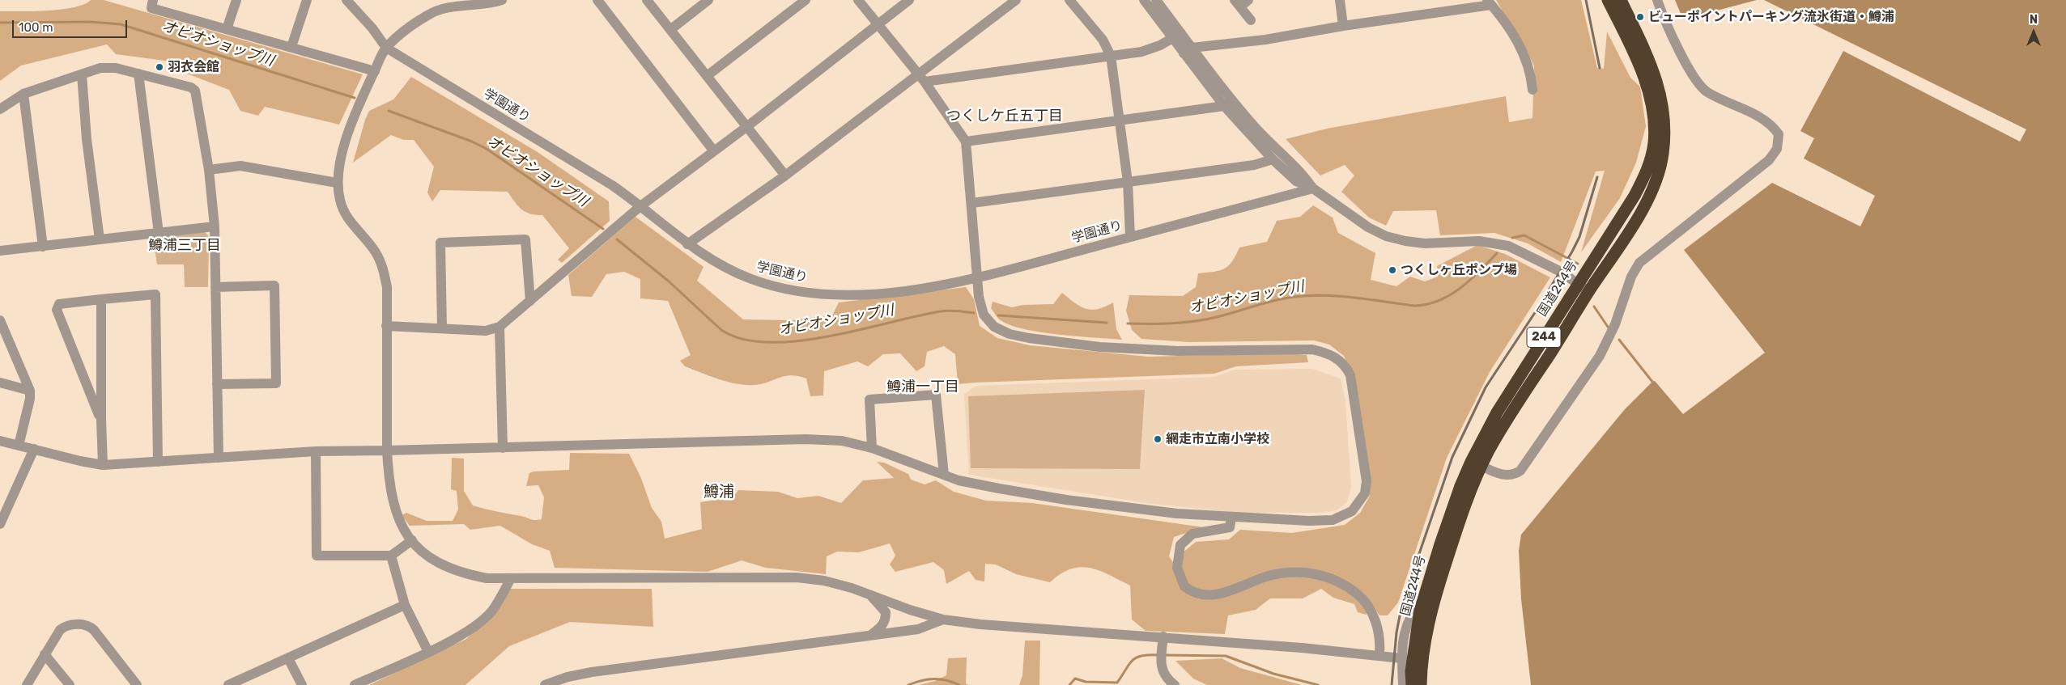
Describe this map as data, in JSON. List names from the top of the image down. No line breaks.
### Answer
{"streets":{"highway":["国道244号","244"],"street":["学園通り"]},"districts":["つくしケ丘五丁目","鱒浦三丁目","鱒浦一丁目","鱒浦"],"water":["オビオショップ川"],"places":["ビューポイントパーキング流氷街道・鱒浦","羽衣会館","つくしヶ丘ポンプ場","網走市立南小学校"],"scale_bar":"100 m","north":"top"}
